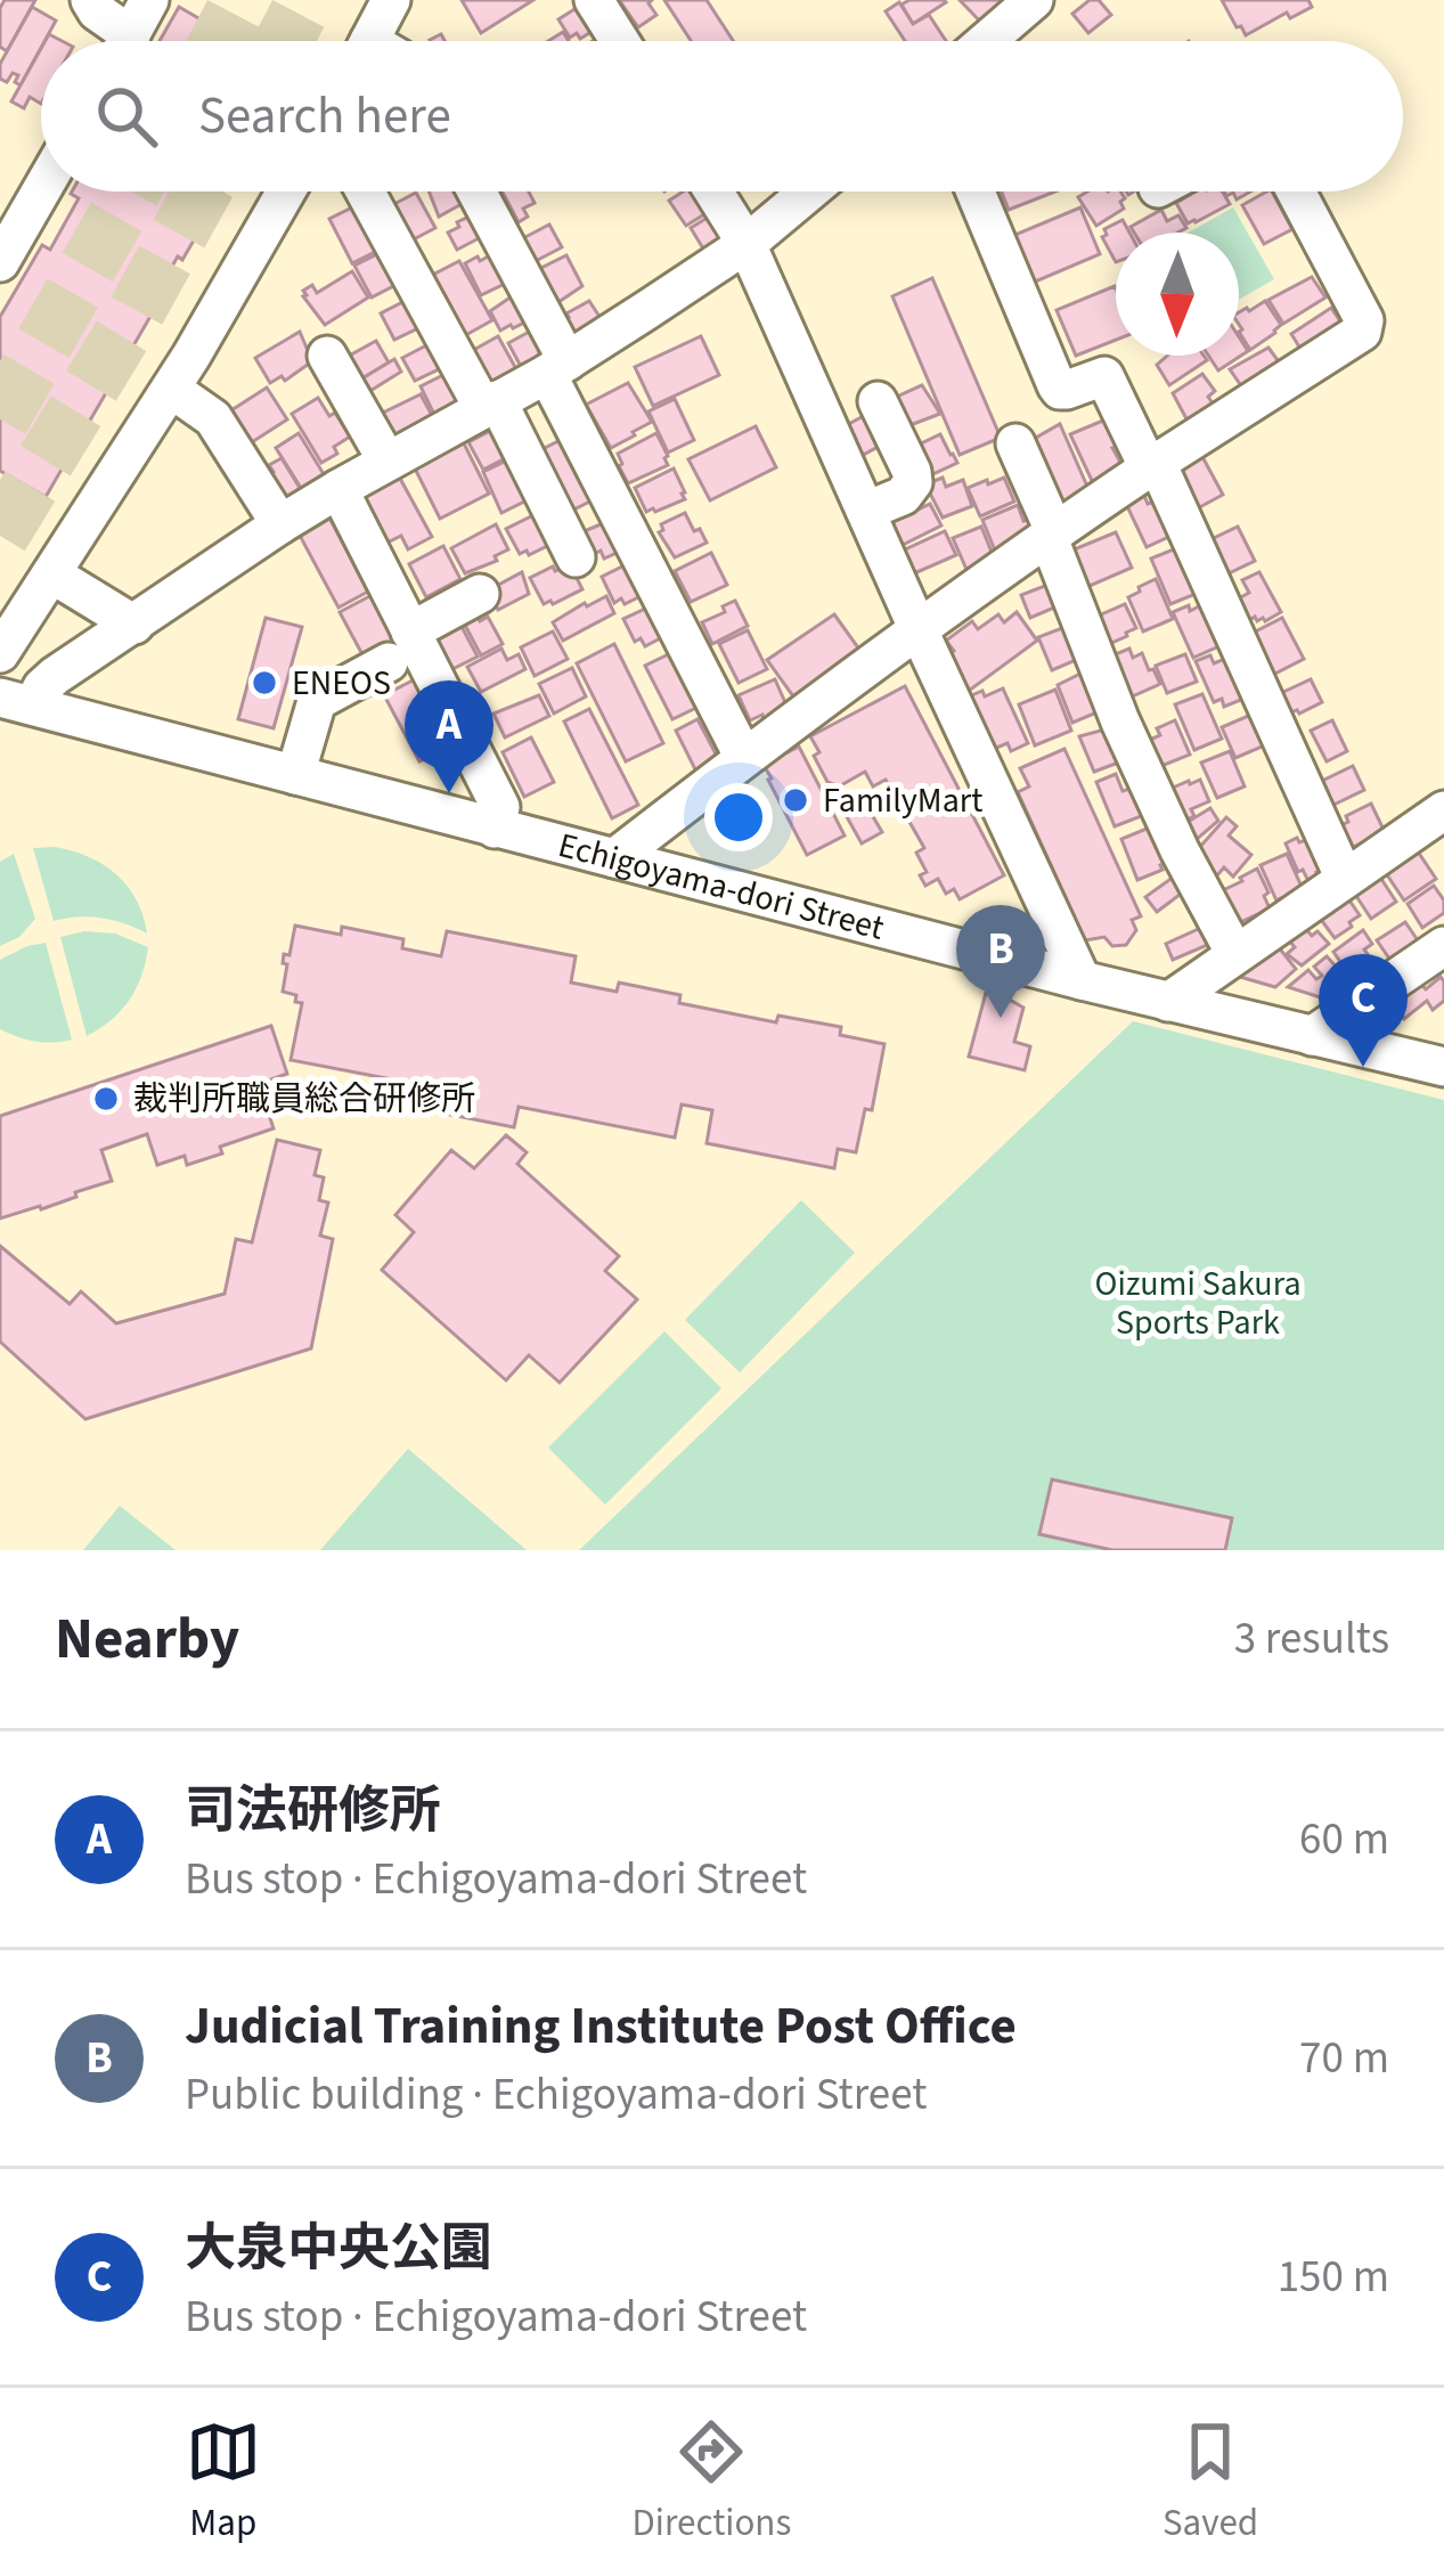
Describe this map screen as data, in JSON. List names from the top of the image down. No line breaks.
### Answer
{"streets":{"street":["Echigoyama-dori Street"]},"parks":["Oizumi Sakura Sports Park"],"places":["ENEOS","FamilyMart","裁判所職員総合研修所"],"north":"bottom","page":{"search":"Search here","pins":["A","B","C"],"heading":["Nearby","3 results"],"list":[{"mark":"A","name":"司法研修所","note":"Bus stop · Echigoyama-dori Street","value":"60 m"},{"mark":"B","name":"Judicial Training Institute Post Office","note":"Public building · Echigoyama-dori Street","value":"70 m"},{"mark":"C","name":"大泉中央公園","note":"Bus stop · Echigoyama-dori Street","value":"150 m"}],"nav":["Map","Directions","Saved"]}}
